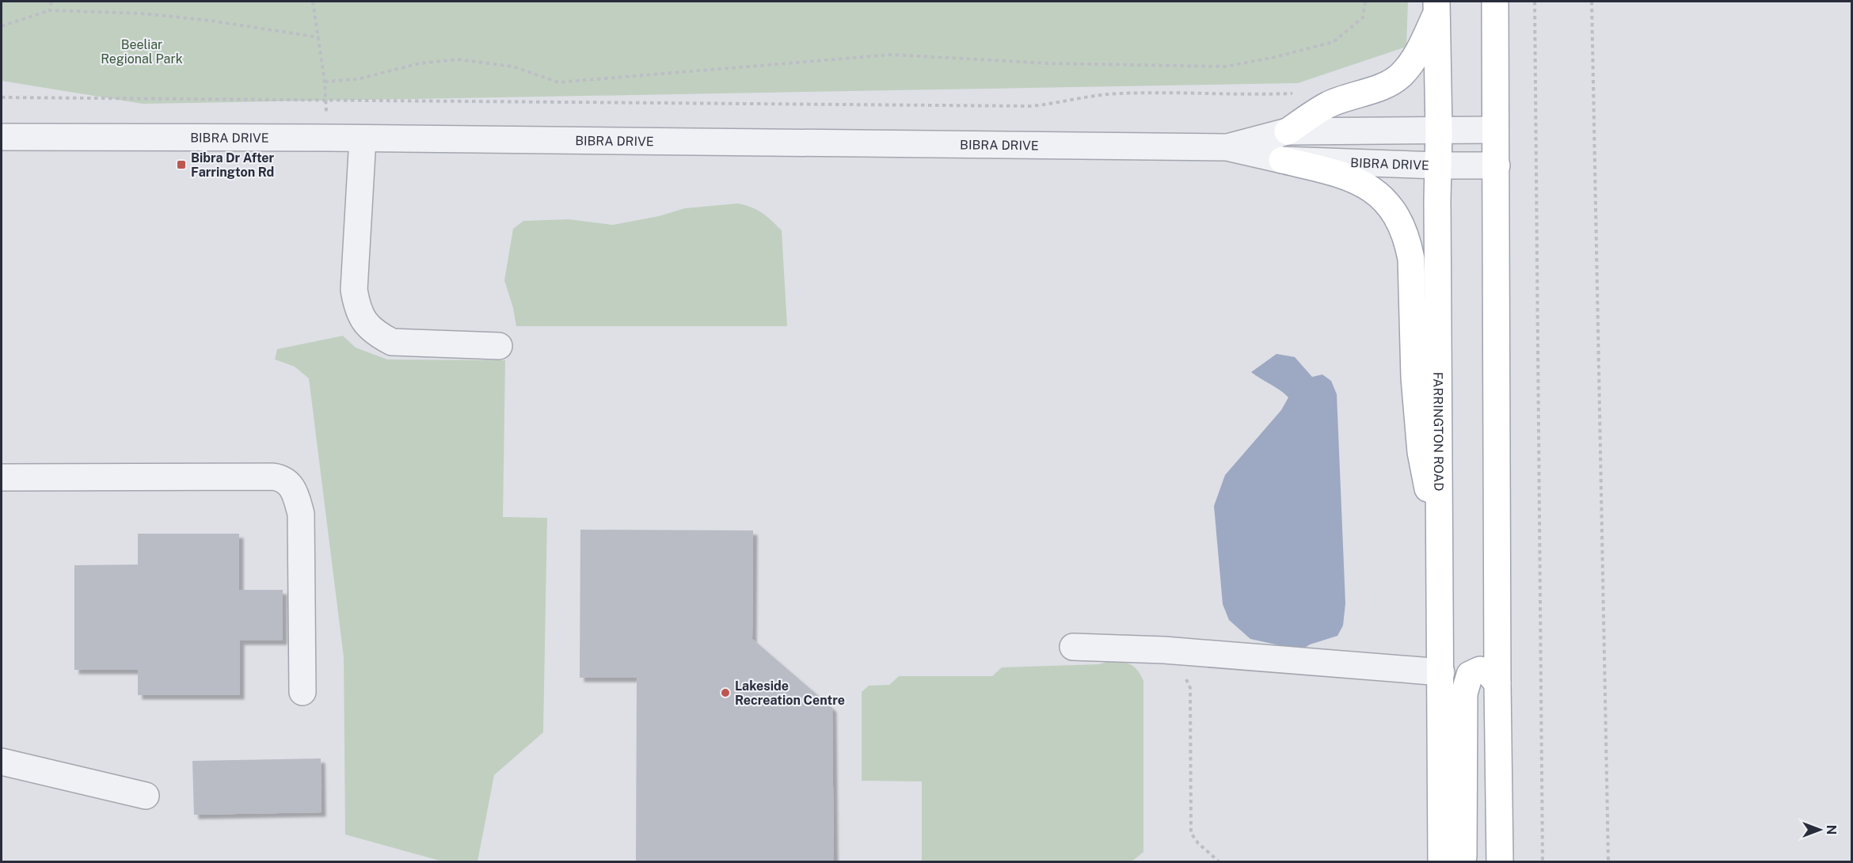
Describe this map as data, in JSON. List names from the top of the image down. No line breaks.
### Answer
{"streets":{"main road":["FARRINGTON ROAD"],"street":["BIBRA DRIVE"]},"crossings":[["BIBRA DRIVE","FARRINGTON ROAD"]],"parks":["Beeliar Regional Park"],"places":{"transit":["Bibra Dr After Farrington Rd"],"other":["Lakeside Recreation Centre"]},"north":"right"}
